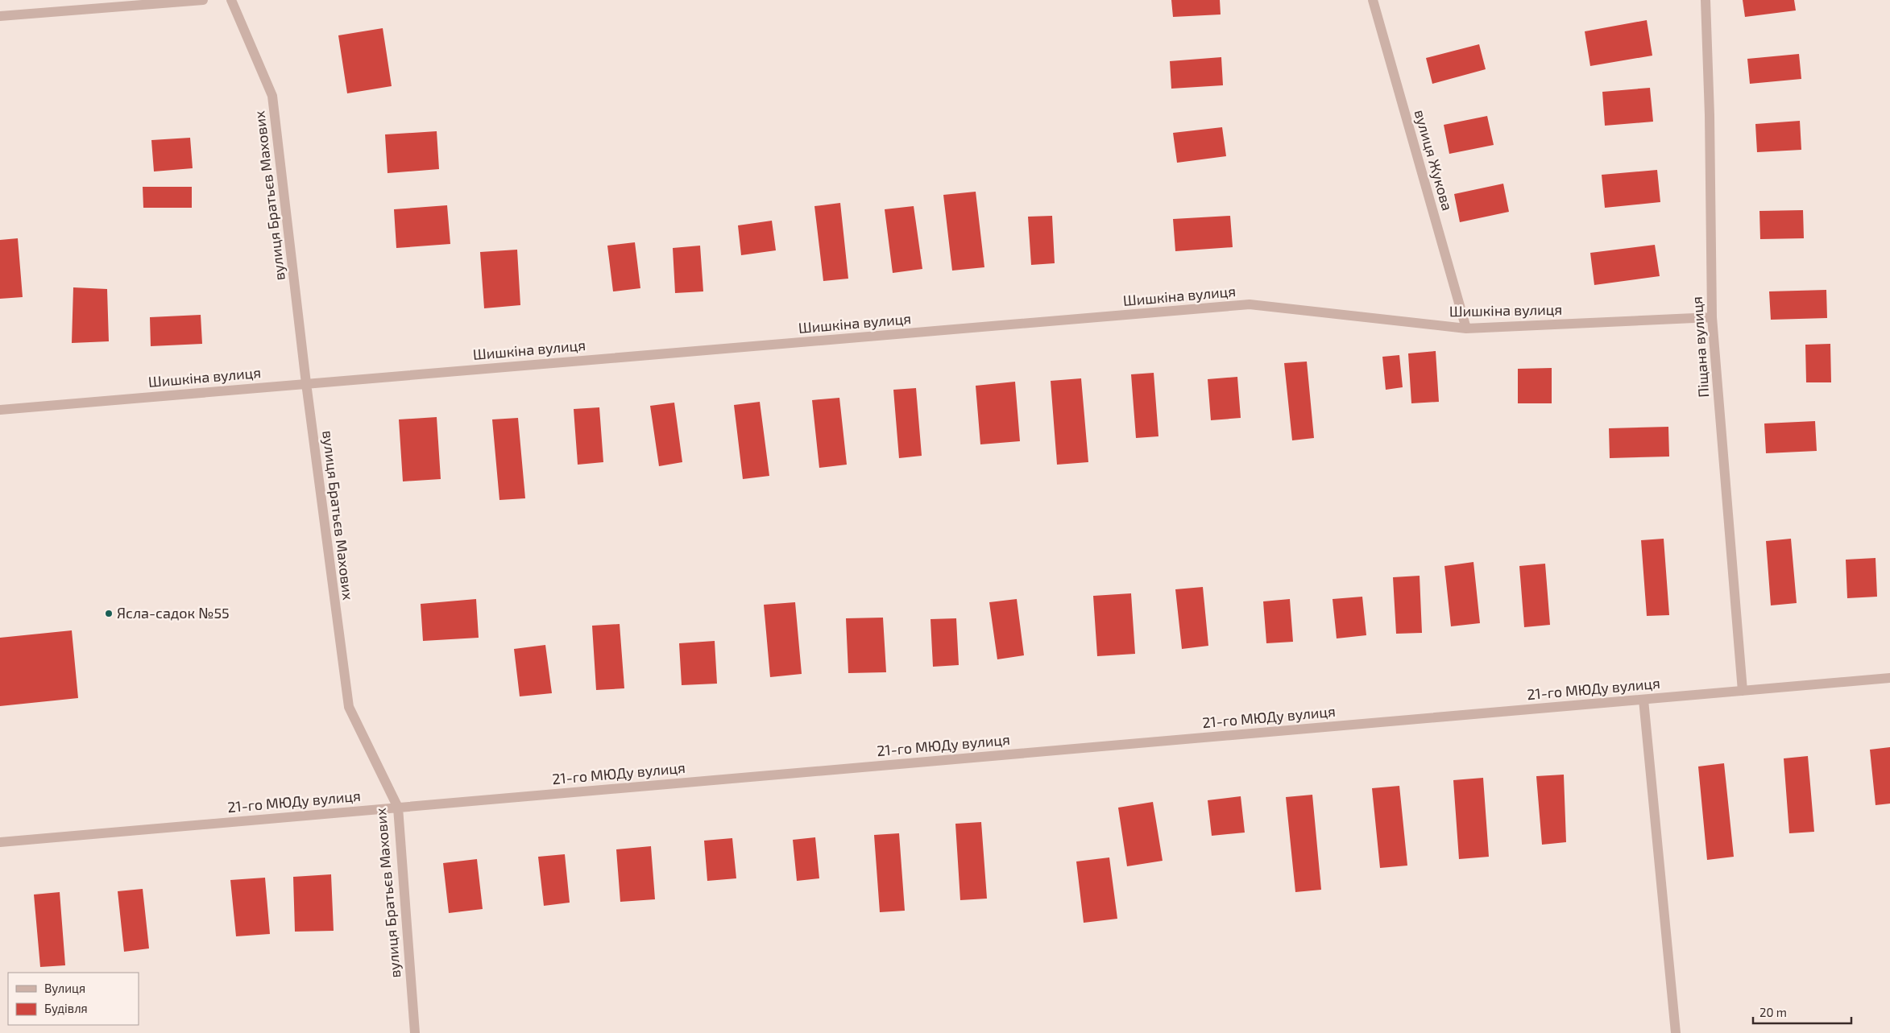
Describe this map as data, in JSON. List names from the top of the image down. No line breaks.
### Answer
{"streets":{"street":["вулиця Жукова","вулиця Братьєв Махових","Шишкіна вулиця","Піщана вулиця","21-го МЮДу вулиця"]},"crossings":[["вулиця Жукова","Шишкіна вулиця"],["вулиця Братьєв Махових","Шишкіна вулиця"],["вулиця Братьєв Махових","21-го МЮДу вулиця"],["Шишкіна вулиця","Піщана вулиця"],["Піщана вулиця","21-го МЮДу вулиця"]],"places":["Ясла-садок №55"],"legend":["Вулиця","Будівля"],"scale_bar":"20 m"}
